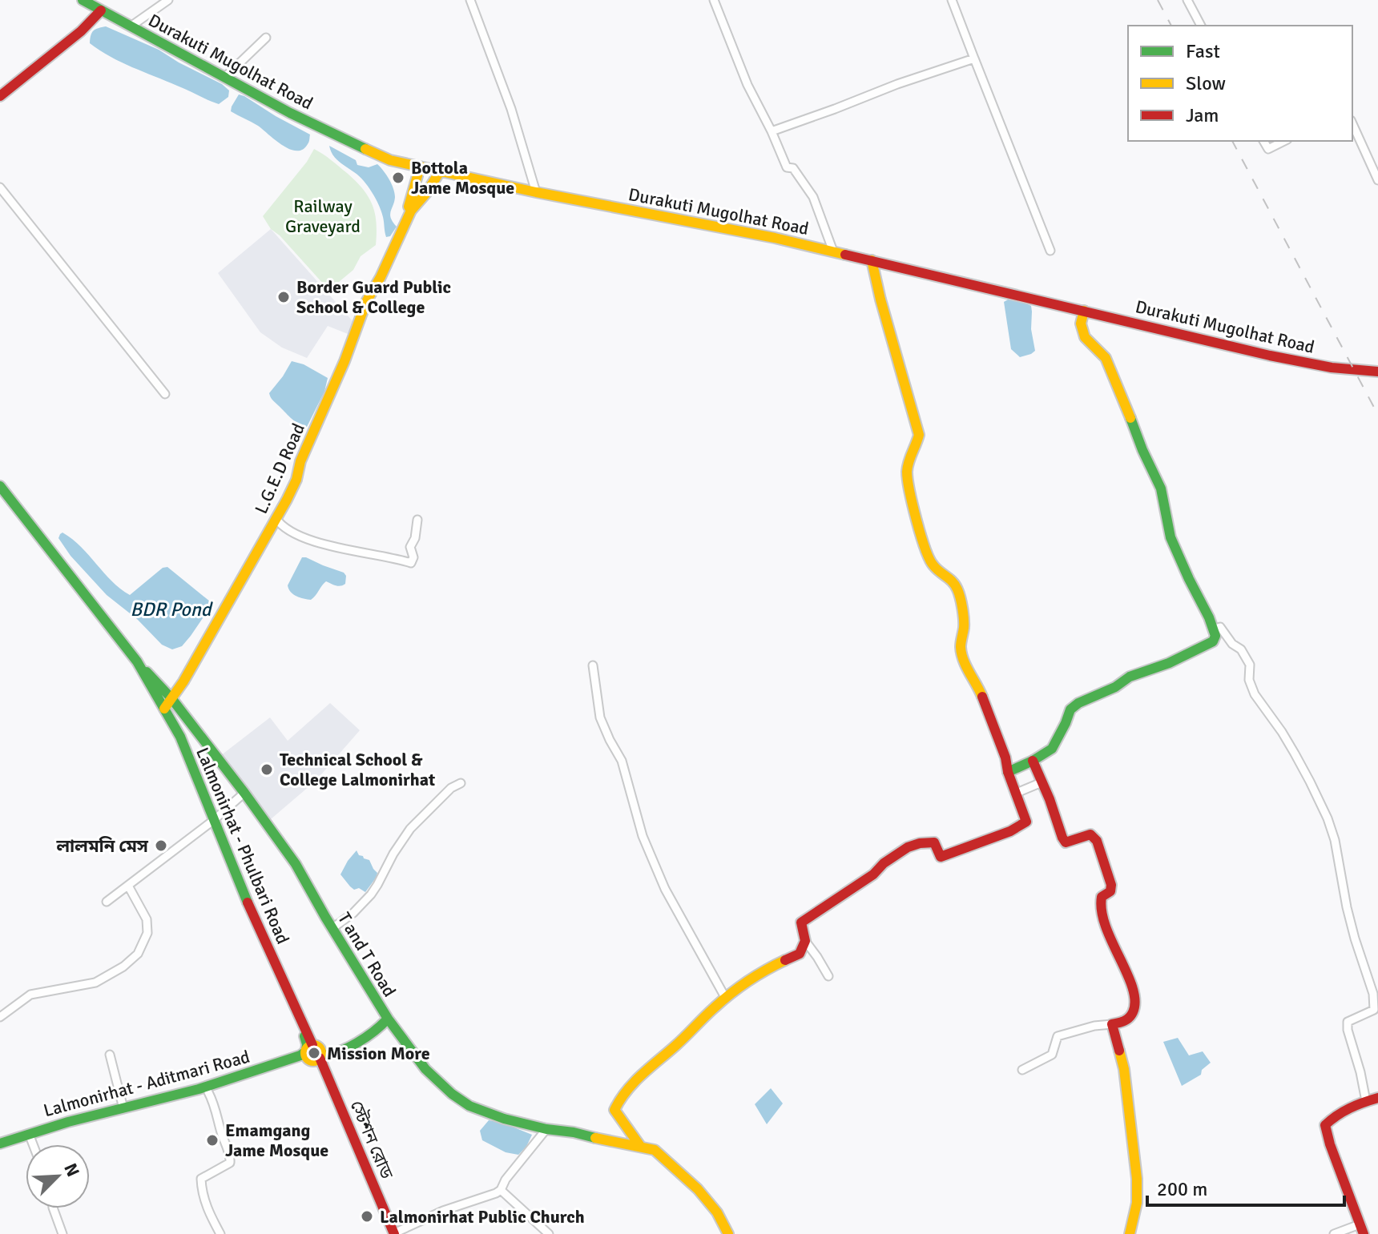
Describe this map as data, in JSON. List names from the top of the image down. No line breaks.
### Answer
{"streets":{"main road":["Durakuti Mugolhat Road","L.G.E.D Road","Lalmonirhat - Phulbari Road","T and T Road","Lalmonirhat - Aditmari Road","স্টেশন রোড"]},"crossings":[["L.G.E.D Road","Lalmonirhat - Phulbari Road"],["L.G.E.D Road","T and T Road"],["Lalmonirhat - Phulbari Road","T and T Road"],["Lalmonirhat - Phulbari Road","Lalmonirhat - Aditmari Road"],["Lalmonirhat - Phulbari Road","স্টেশন রোড"],["Lalmonirhat - Aditmari Road","স্টেশন রোড"]],"water":["BDR Pond"],"parks":["Railway Graveyard"],"places":["Bottola Jame Mosque","Border Guard Public School & College","Technical School & College Lalmonirhat","লালমনি মেস","Mission More","Emamgang Jame Mosque","Lalmonirhat Public Church"],"legend":["Fast","Slow","Jam"],"scale_bar":"200 m","north":"top right"}
